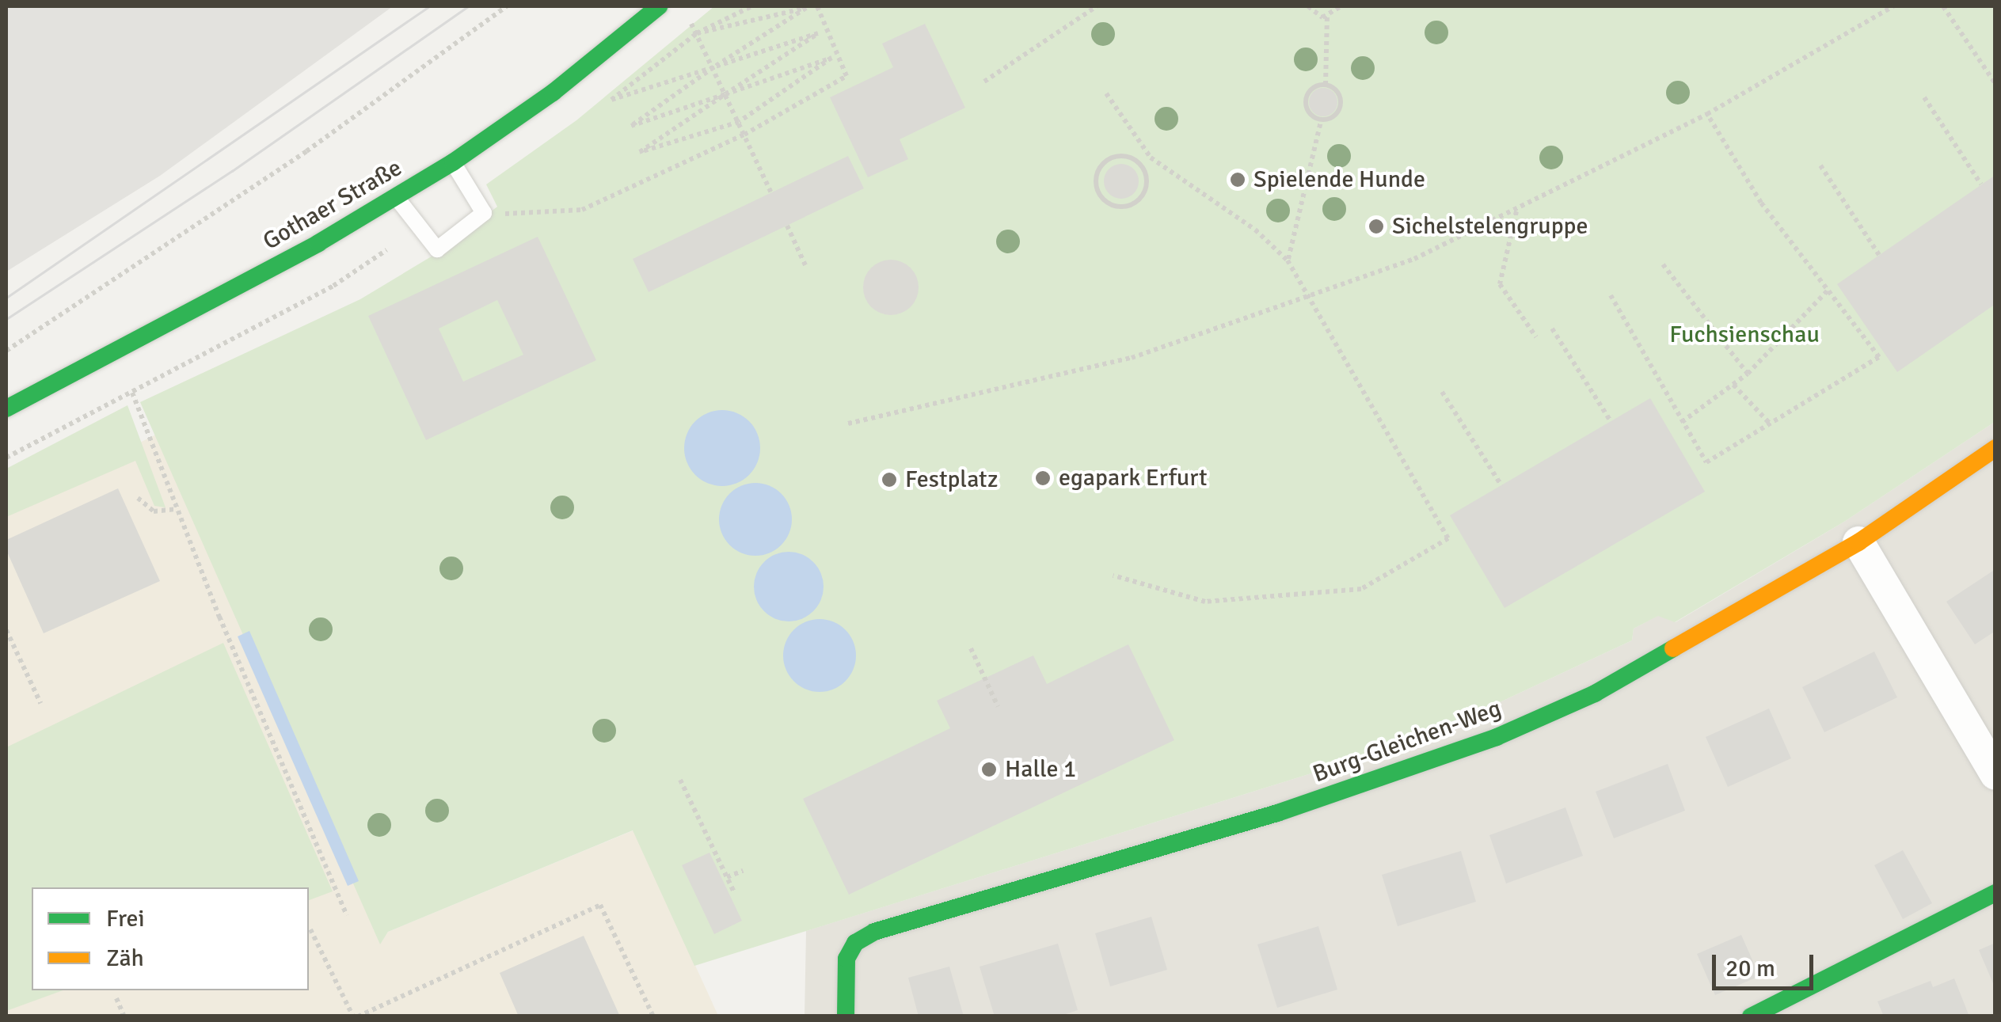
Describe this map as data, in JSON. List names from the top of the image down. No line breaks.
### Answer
{"streets":{"street":["Gothaer Straße","Burg-Gleichen-Weg"]},"parks":["Fuchsienschau"],"places":["Spielende Hunde","Sichelstelengruppe","egapark Erfurt","Festplatz","Halle 1"],"legend":["Frei","Zäh"],"scale_bar":"20 m"}
